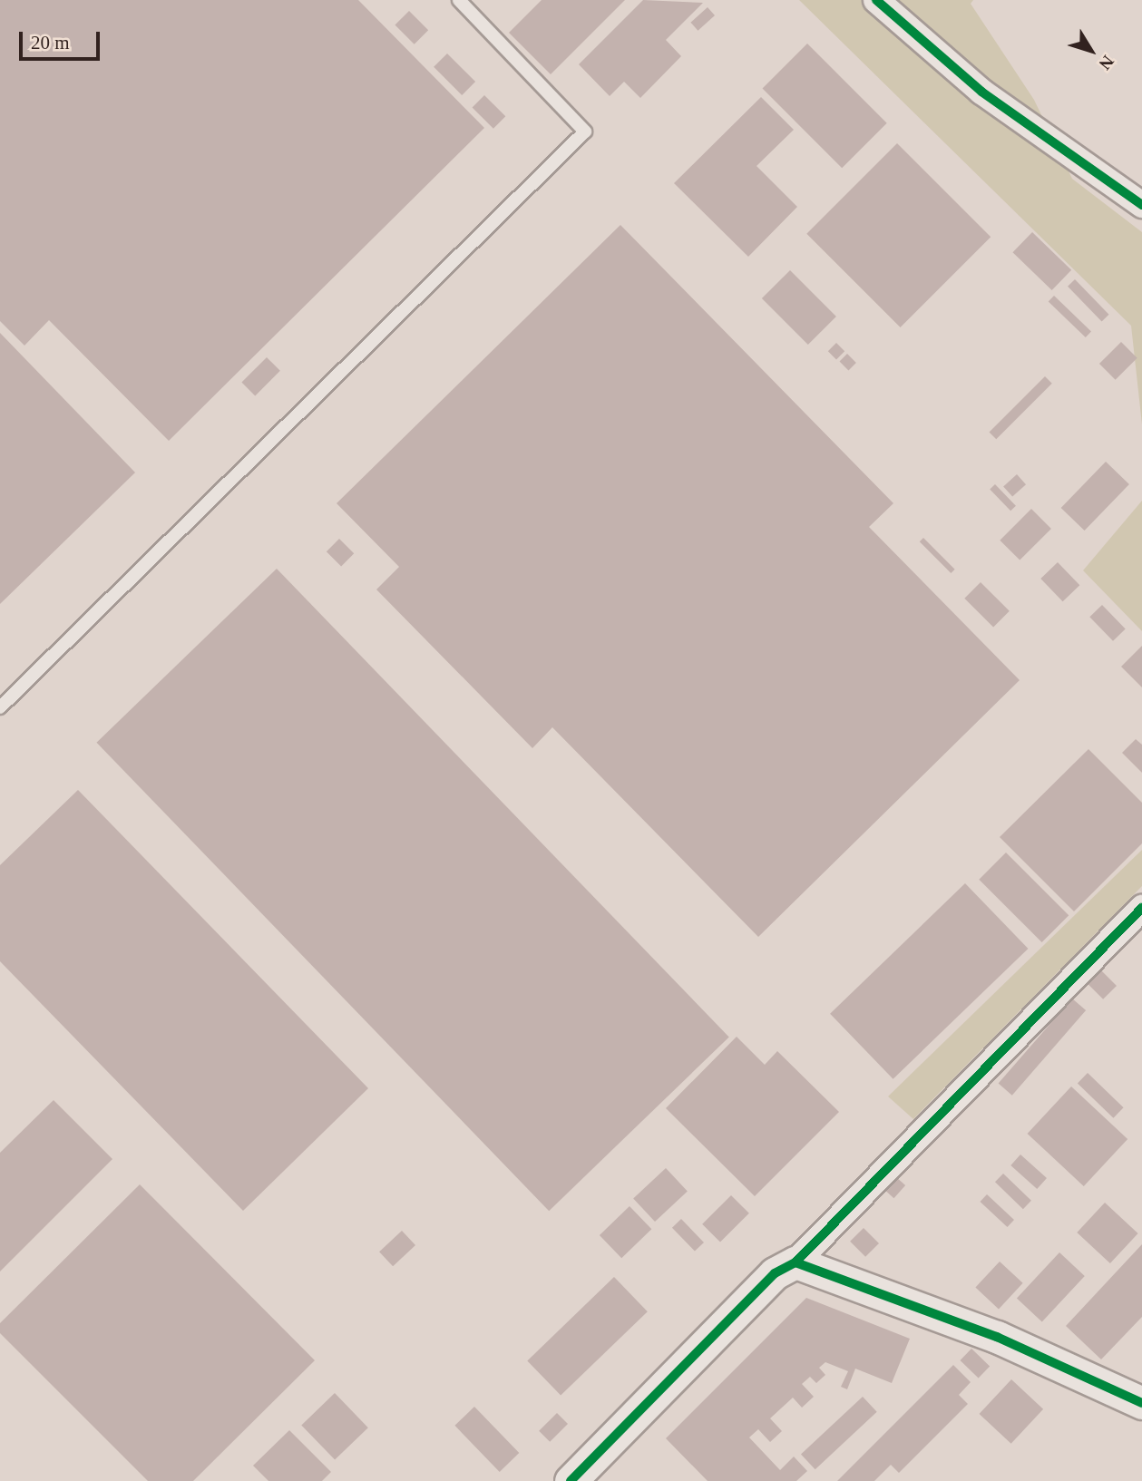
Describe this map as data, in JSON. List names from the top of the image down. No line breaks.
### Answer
{"scale_bar":"20 m","north":"bottom right"}
